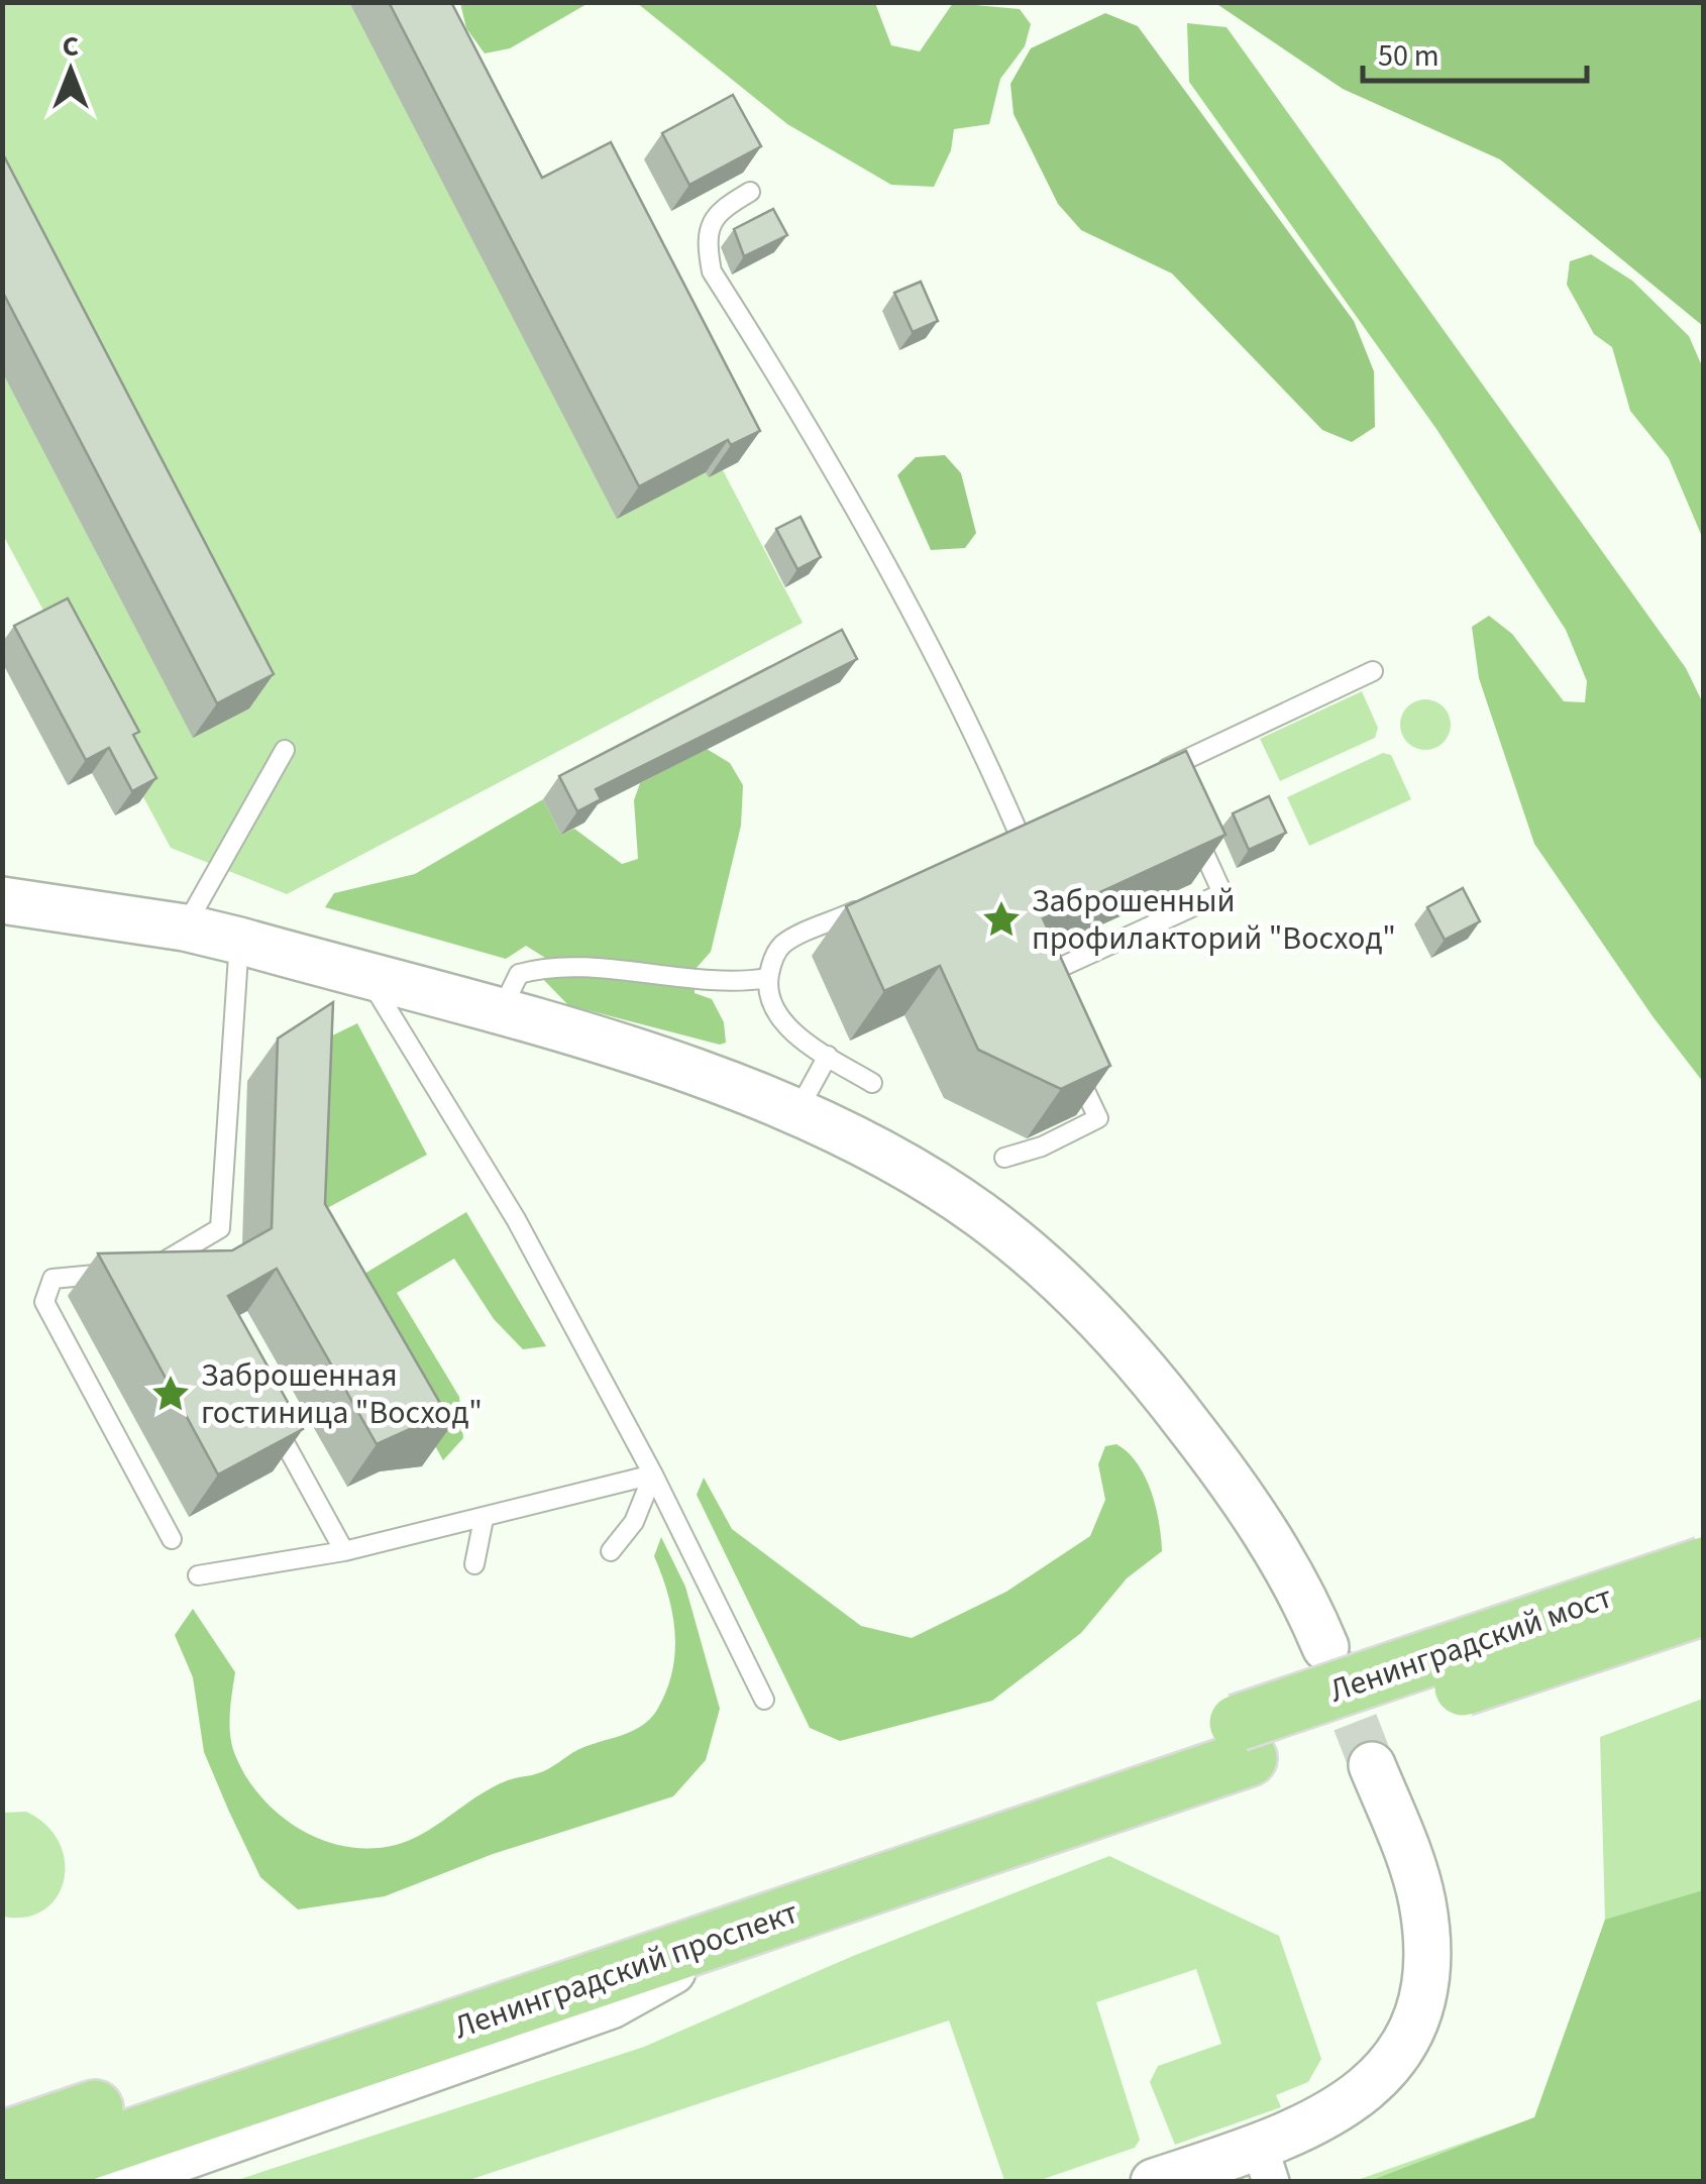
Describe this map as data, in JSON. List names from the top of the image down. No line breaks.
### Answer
{"streets":{"main road":["Ленинградский мост","Ленинградский проспект"]},"crossings":[["Ленинградский мост","Ленинградский проспект"]],"places":{"place":["Заброшенный профилакторий \"Восход\"","Заброшенная гостиница \"Восход\""]},"scale_bar":"50 m","north":"top"}
